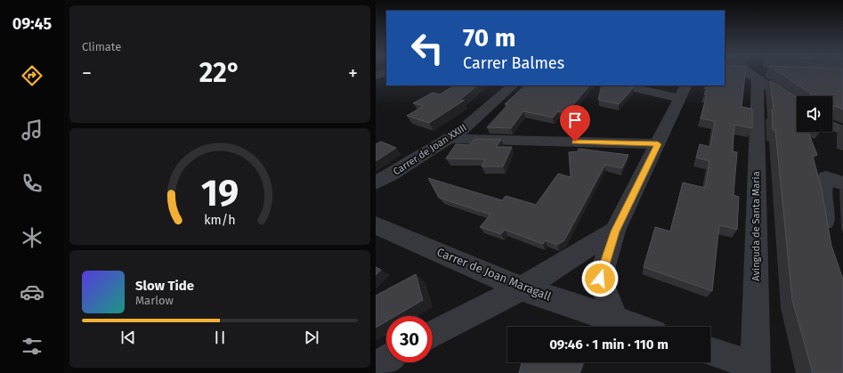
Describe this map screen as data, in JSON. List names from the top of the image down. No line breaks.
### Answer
{"streets":{"street":["Carrer de Joan XXIII","Avinguda de Santa Maria","Carrer de Joan Maragall"]},"page":{"tabs":"09:45","tile":"Climate","turn":["70 m","Carrer Balmes"],"heat":["−","22°","+"],"song":["Slow Tide","Marlow"],"limit":"30","trip":"09:46 · 1 min · 110 m","gauge":["19","km/h"]}}
